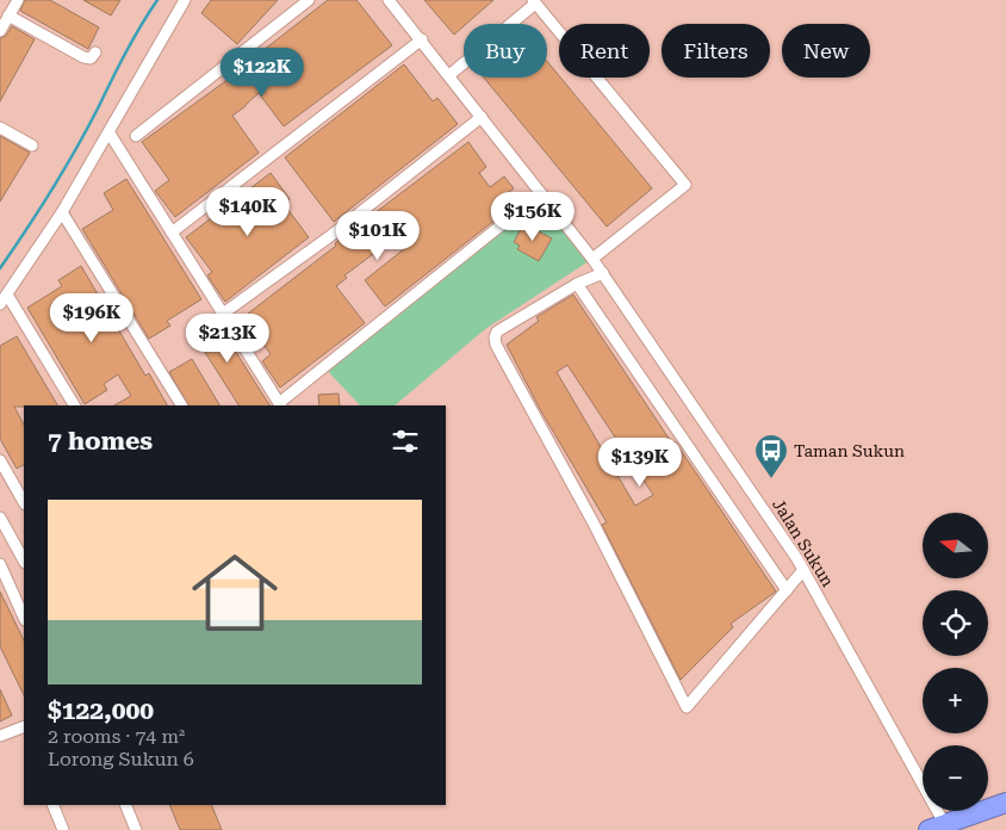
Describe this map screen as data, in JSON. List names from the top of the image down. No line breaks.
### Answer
{"streets":{"street":["Jalan Sukun"]},"places":{"bus stop":["Taman Sukun"]},"north":"left","page":{"chip":["Buy","Rent","Filters","New"],"price":["$122K","$140K","$156K","$101K","$196K","$213K","$139K"],"heading":"7 homes","list":[{"name":"$122,000","note":"2 rooms · 74 m² · Lorong Sukun 6"}],"map_buttons":["+","−"]}}
